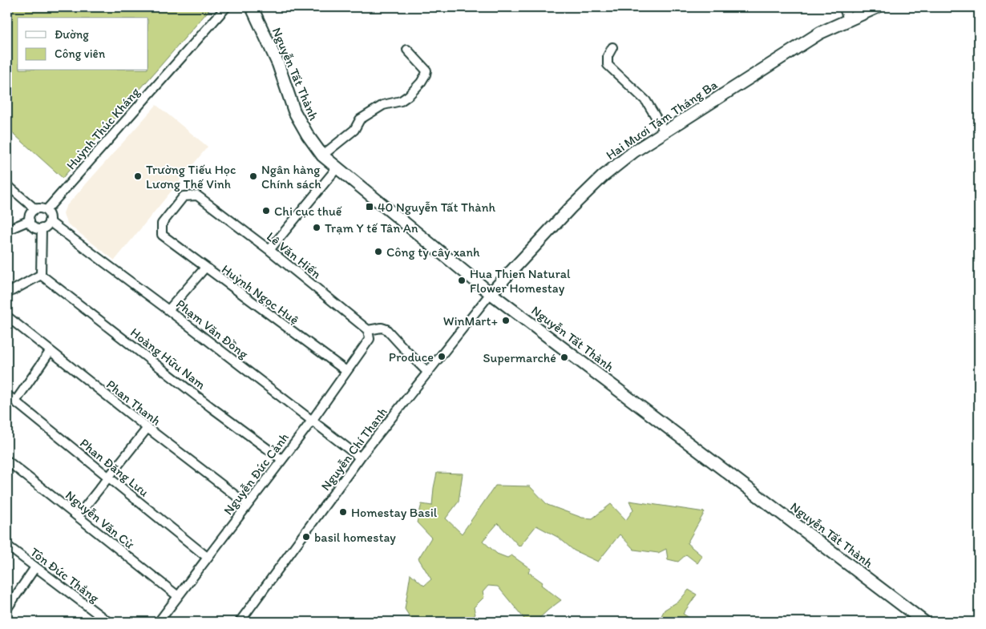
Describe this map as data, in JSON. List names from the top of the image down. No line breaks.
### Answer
{"streets":{"main road":["Nguyễn Tất Thành","Hai Mươi Tám Tháng Ba"],"street":["Huỳnh Thúc Kháng","Lê Văn Hiến","Huỳnh Ngọc Huệ","Phạm Văn Đồng","Hoàng Hữu Nam","Phan Thanh","Nguyễn Chí Thanh","Phan Đăng Lưu","Nguyễn Đức Cảnh","Nguyễn Văn Cừ","Tôn Đức Thắng"]},"crossings":[["Nguyễn Tất Thành","Hai Mươi Tám Tháng Ba"],["Nguyễn Tất Thành","Nguyễn Chí Thanh"],["Hai Mươi Tám Tháng Ba","Nguyễn Chí Thanh"],["Huỳnh Thúc Kháng","Phạm Văn Đồng"],["Lê Văn Hiến","Huỳnh Ngọc Huệ"],["Lê Văn Hiến","Nguyễn Đức Cảnh"],["Huỳnh Ngọc Huệ","Nguyễn Đức Cảnh"],["Phạm Văn Đồng","Nguyễn Chí Thanh"],["Phạm Văn Đồng","Nguyễn Đức Cảnh"],["Hoàng Hữu Nam","Nguyễn Đức Cảnh"],["Phan Thanh","Nguyễn Đức Cảnh"],["Phan Đăng Lưu","Nguyễn Đức Cảnh"],["Nguyễn Đức Cảnh","Nguyễn Văn Cừ"]],"places":{"other":["Trường Tiếu Học Lương Thế Vinh","Ngân hàng Chính sách","Chi cục thuế","Trạm Y tế Tân An","Công ty cây xanh","Hua Thien Natural Flower Homestay","WinMart+","Produce","Supermarché","Homestay Basil","basil homestay"],"transit":["40 Nguyễn Tất Thành"]},"legend":["Đường","Công viên"]}
